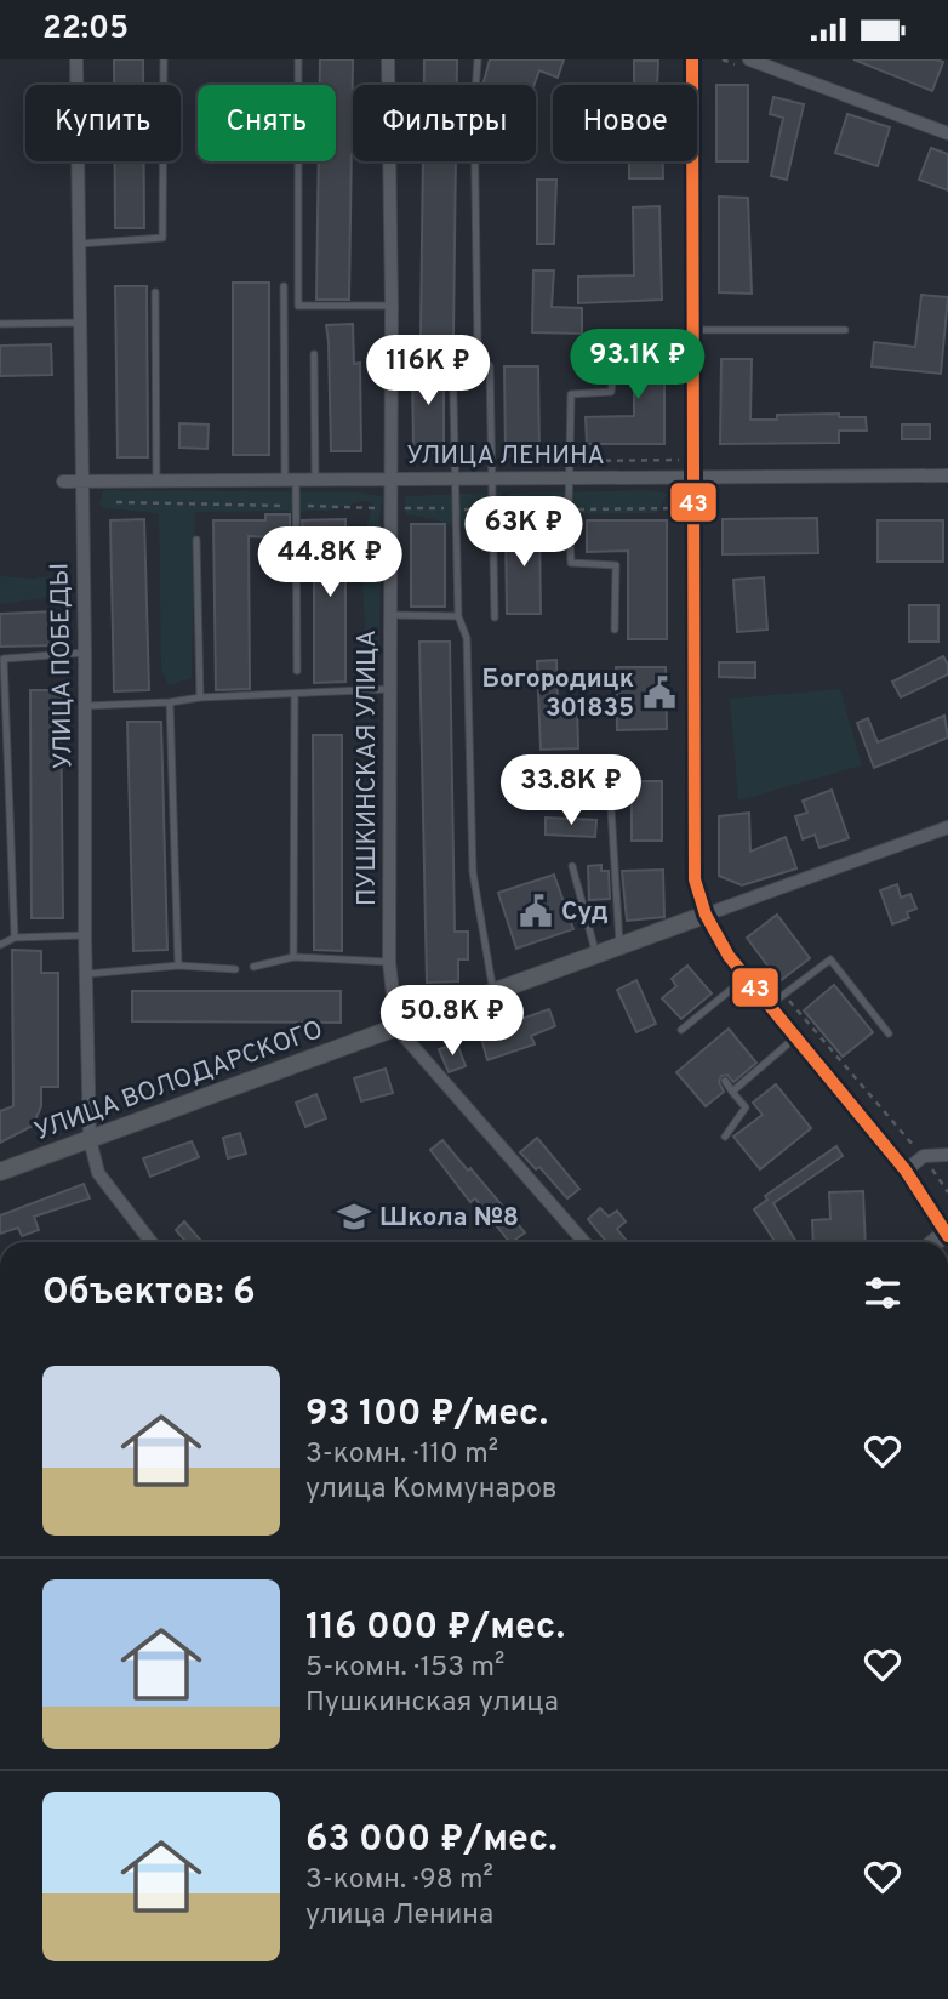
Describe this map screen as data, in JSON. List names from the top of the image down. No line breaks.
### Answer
{"streets":{"main road":["УЛИЦА ВОЛОДАРСКОГО"],"street":["УЛИЦА ЛЕНИНА","УЛИЦА ПОБЕДЫ","ПУШКИНСКАЯ УЛИЦА"]},"crossings":[["УЛИЦА ЛЕНИНА","УЛИЦА ПОБЕДЫ"],["УЛИЦА ЛЕНИНА","ПУШКИНСКАЯ УЛИЦА"],["УЛИЦА ПОБЕДЫ","УЛИЦА ВОЛОДАРСКОГО"],["ПУШКИНСКАЯ УЛИЦА","УЛИЦА ВОЛОДАРСКОГО"]],"places":{"public building":["Богородицк 301835","Суд"],"school or university":["Школа №8"]},"lines":["transit line 43"],"page":{"status":"22:05","chip":["Купить","Снять","Фильтры","Новое"],"price":["93.1K ₽","116K ₽","63K ₽","44.8K ₽","33.8K ₽","50.8K ₽"],"heading":"Объектов: 6","list":[{"name":"93 100 ₽/мес.","note":"3-комн. · 110 m² · улица Коммунаров"},{"name":"116 000 ₽/мес.","note":"5-комн. · 153 m² · Пушкинская улица"},{"name":"63 000 ₽/мес.","note":"3-комн. · 98 m² · улица Ленина"}]}}
